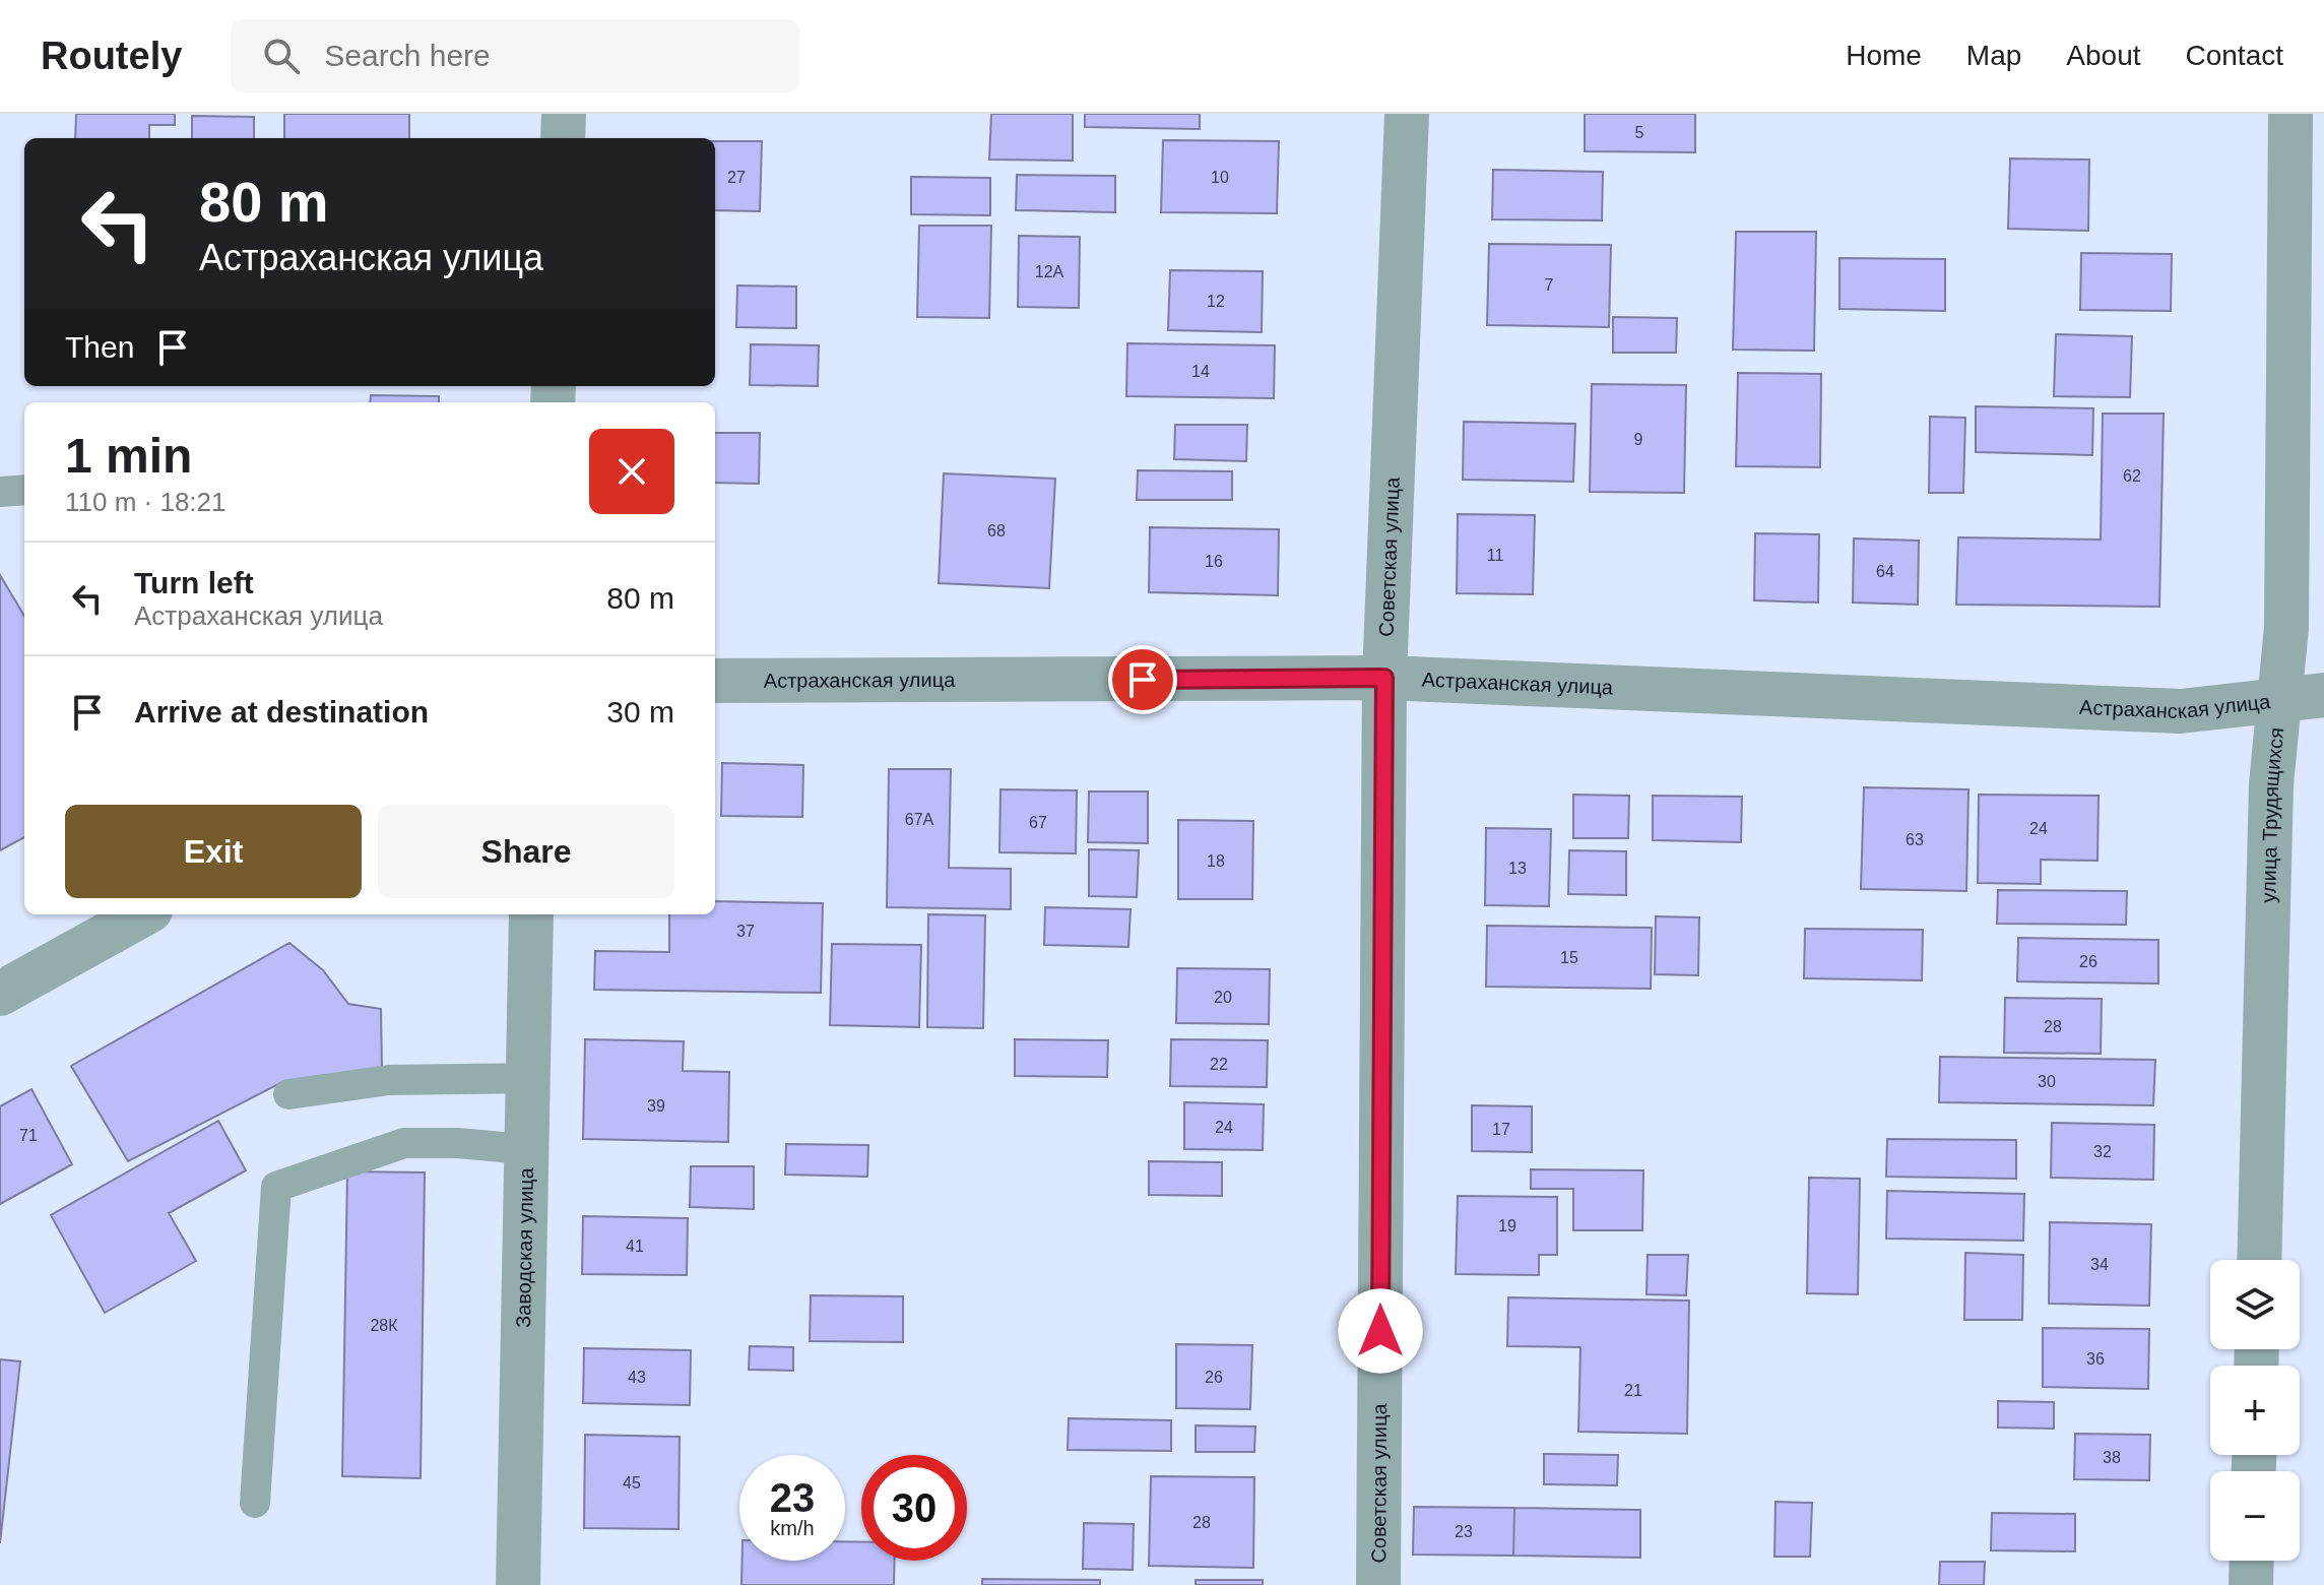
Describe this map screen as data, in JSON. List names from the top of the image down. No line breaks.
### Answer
{"streets":{"street":["Советская улица","Астраханская улица","улица Трудящихся","Заводская улица"]},"crossings":[["Советская улица","Астраханская улица"],["Астраханская улица","улица Трудящихся"]],"house_numbers":["5","27","10","12А","7","12","14","9","62","68","11","16","64","67А","67","24","63","18","13","37","15","26","20","28","22","30","39","24","17","71","32","19","41","34","28К","36","43","26","21","38","45","28","23"],"page":{"header":"Routely","search":"Search here","nav":["Home","Map","About","Contact"],"turn":["80 m","Астраханская улица"],"then":"Then","heading":["1 min","110 m · 18:21"],"list":[{"name":"Turn left","note":"Астраханская улица","value":"80 m"},{"name":"Arrive at destination","value":"30 m"}],"buttons":["Exit","Share"],"map_buttons":["+","−"],"speed":"23 km/h","limit":"30"}}
